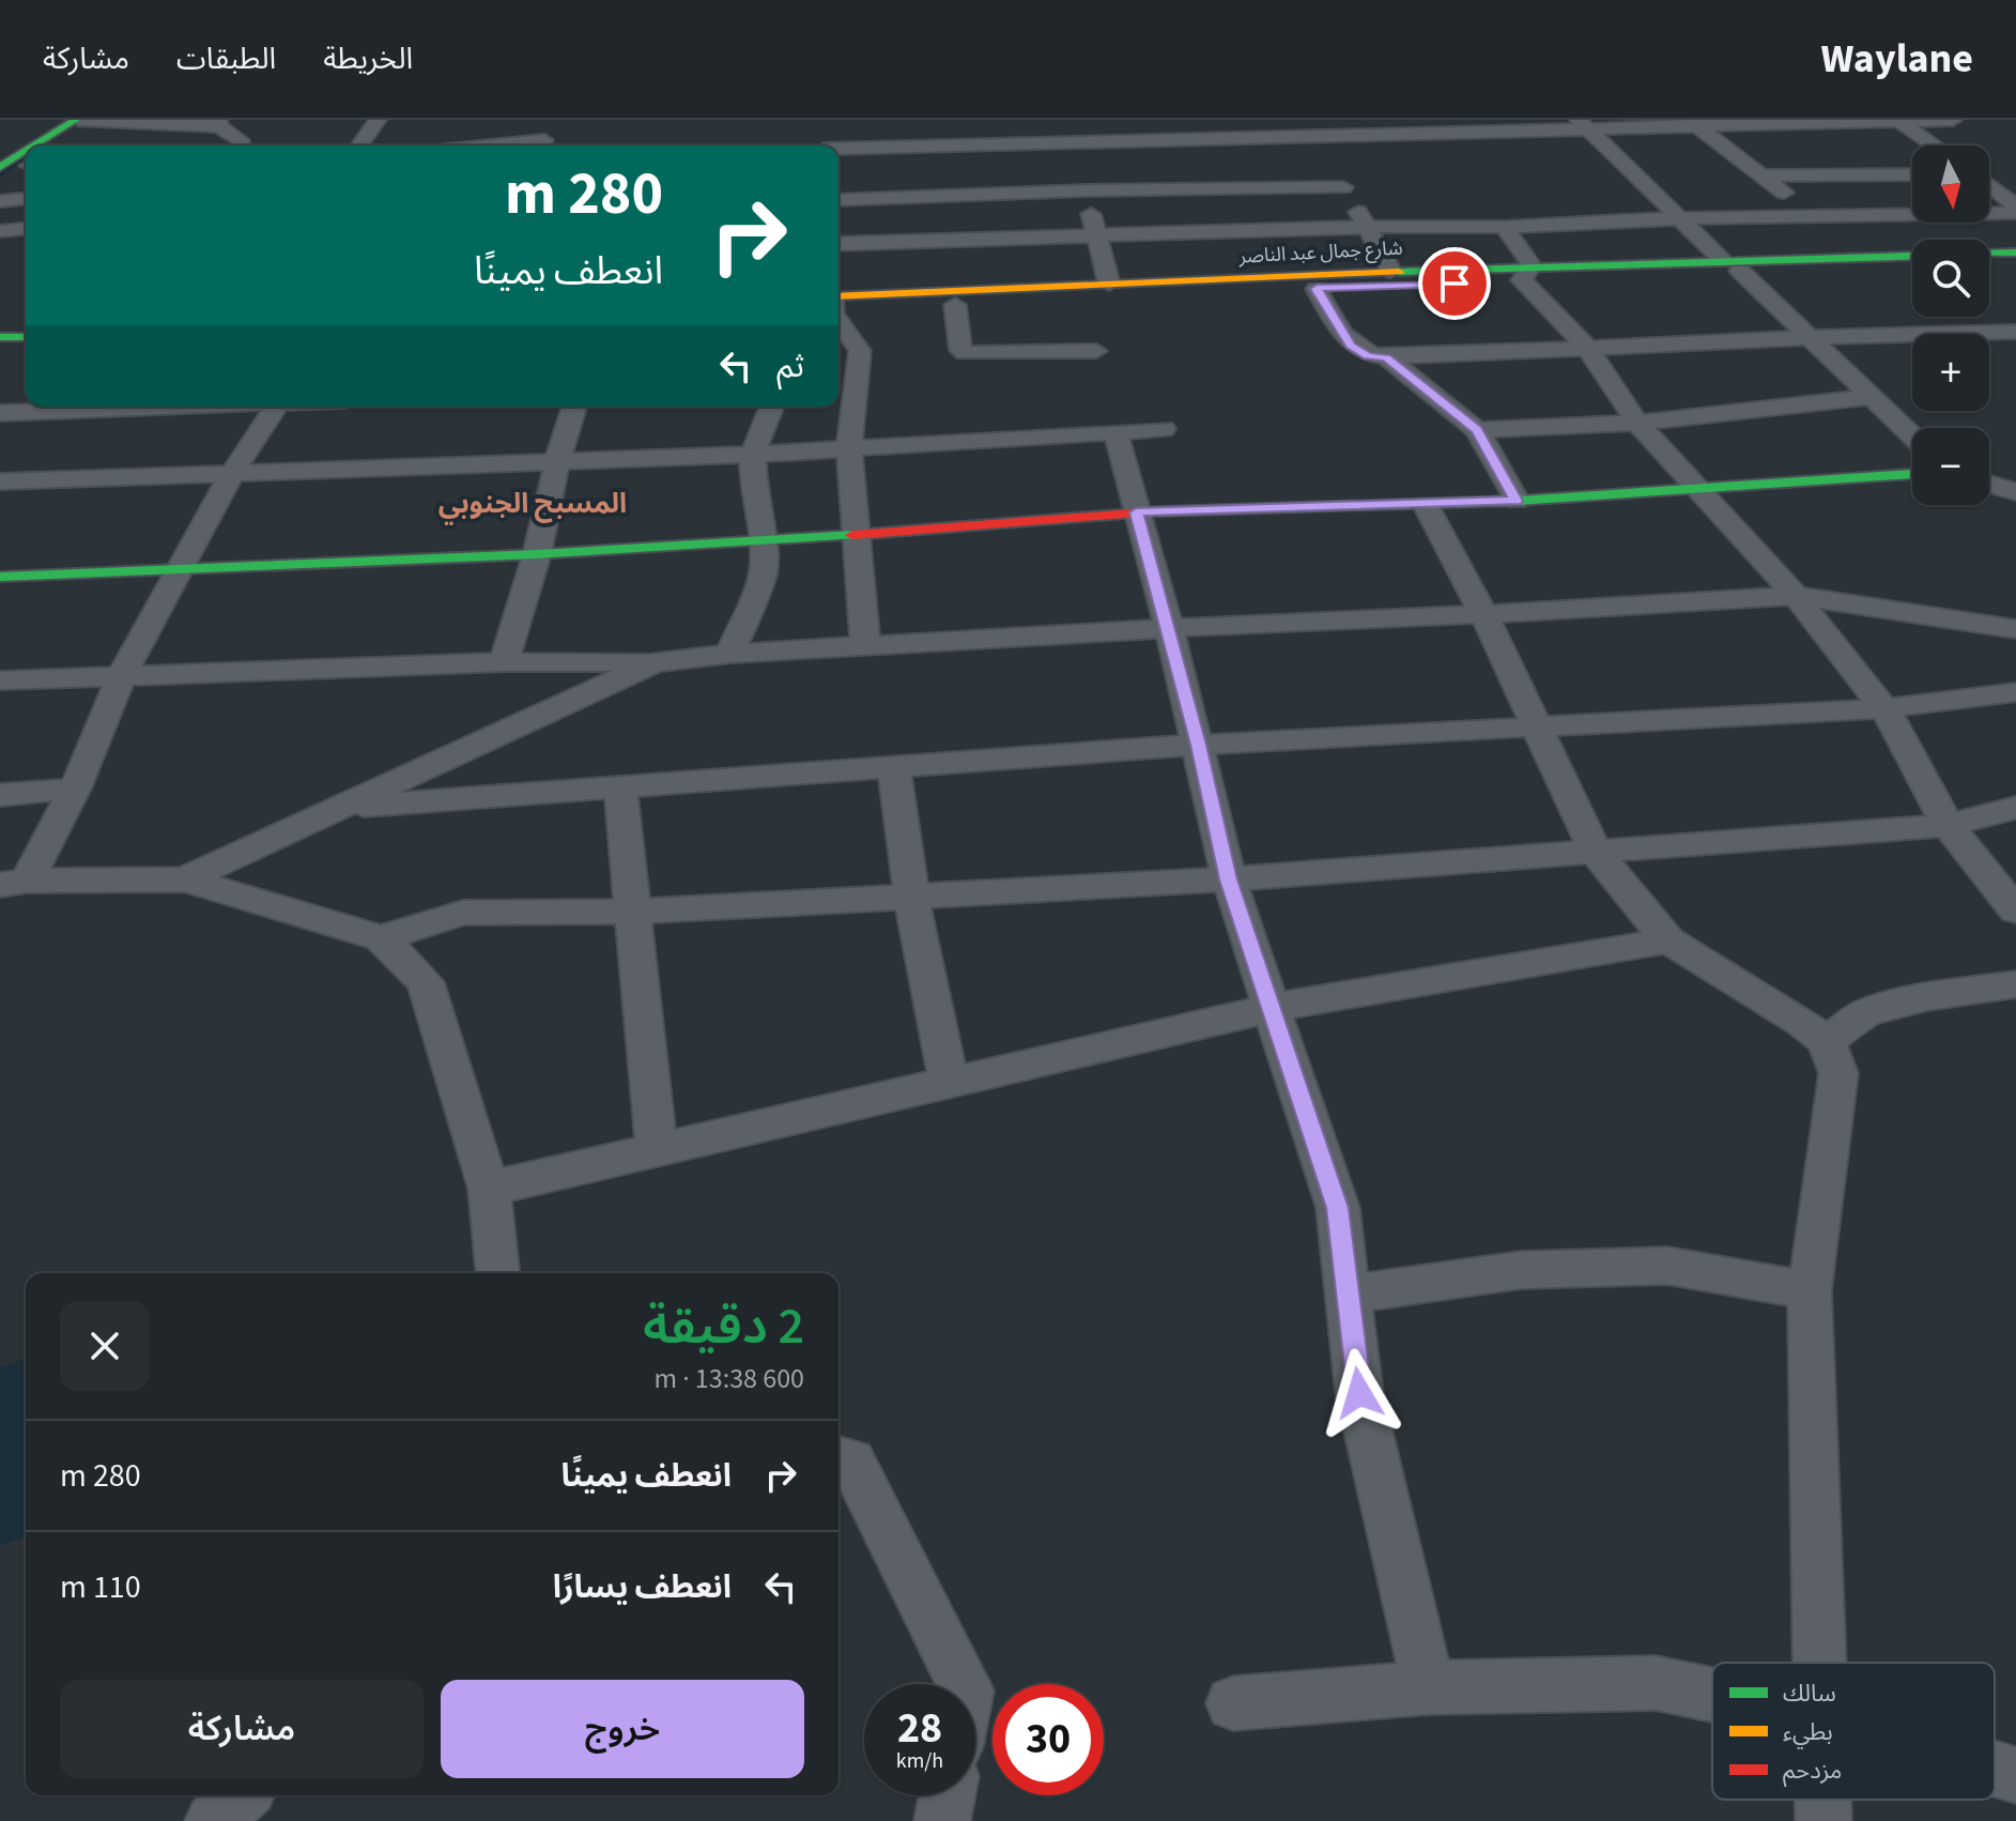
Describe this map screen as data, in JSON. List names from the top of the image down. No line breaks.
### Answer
{"streets":{"main road":["شارع جمال عبد الناصر"]},"districts":["المسبح الجنوبي"],"legend":["سالك","بطيء","مزدحم"],"north":"bottom","page":{"header":"Waylane","nav":["الخريطة","الطبقات","مشاركة"],"map_buttons":["+","−"],"turn":["280 m","انعطف يمينًا"],"then":"ثم","heading":["2 دقيقة","600 m · 13:38"],"list":[{"name":"انعطف يمينًا","value":"280 m"},{"name":"انعطف يسارًا","value":"110 m"}],"buttons":["خروج","مشاركة"],"speed":"28 km/h","limit":"30"}}
